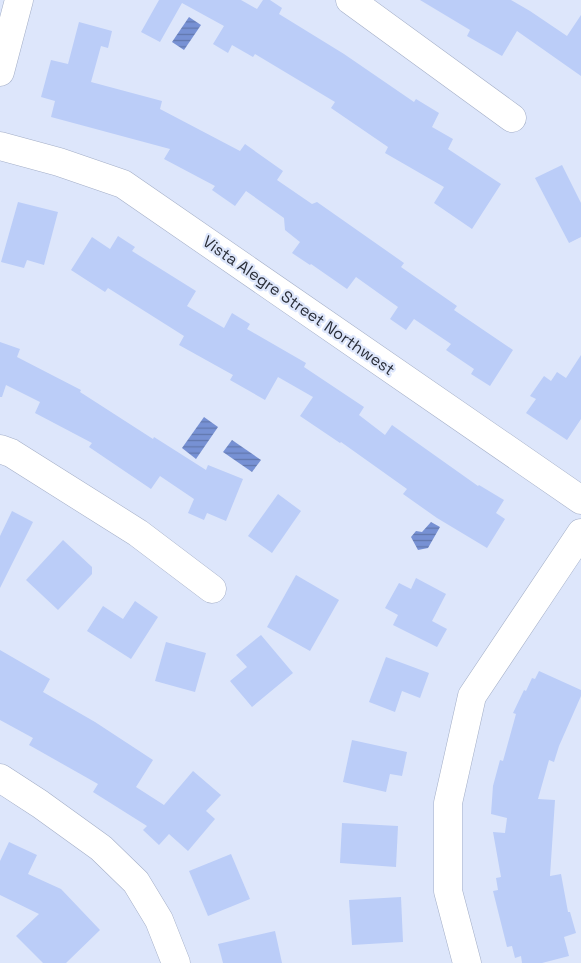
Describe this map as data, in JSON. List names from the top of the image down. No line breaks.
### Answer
{"streets":{"street":["Vista Alegre Street Northwest"]}}
